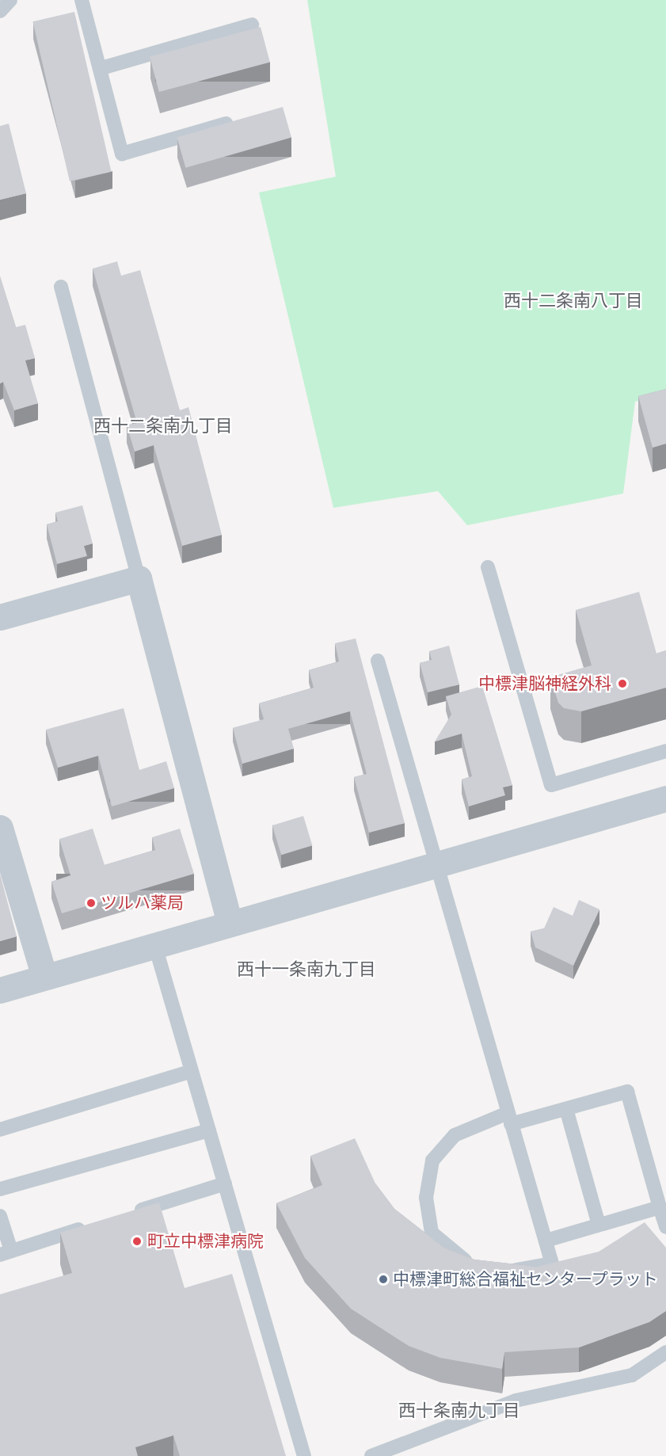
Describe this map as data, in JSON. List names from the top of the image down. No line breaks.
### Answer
{"districts":["西十二条南八丁目","西十二条南九丁目","西十一条南九丁目","西十条南九丁目"],"places":["中標津脳神経外科","ツルハ薬局","町立中標津病院","中標津町総合福祉センタープラット"]}
